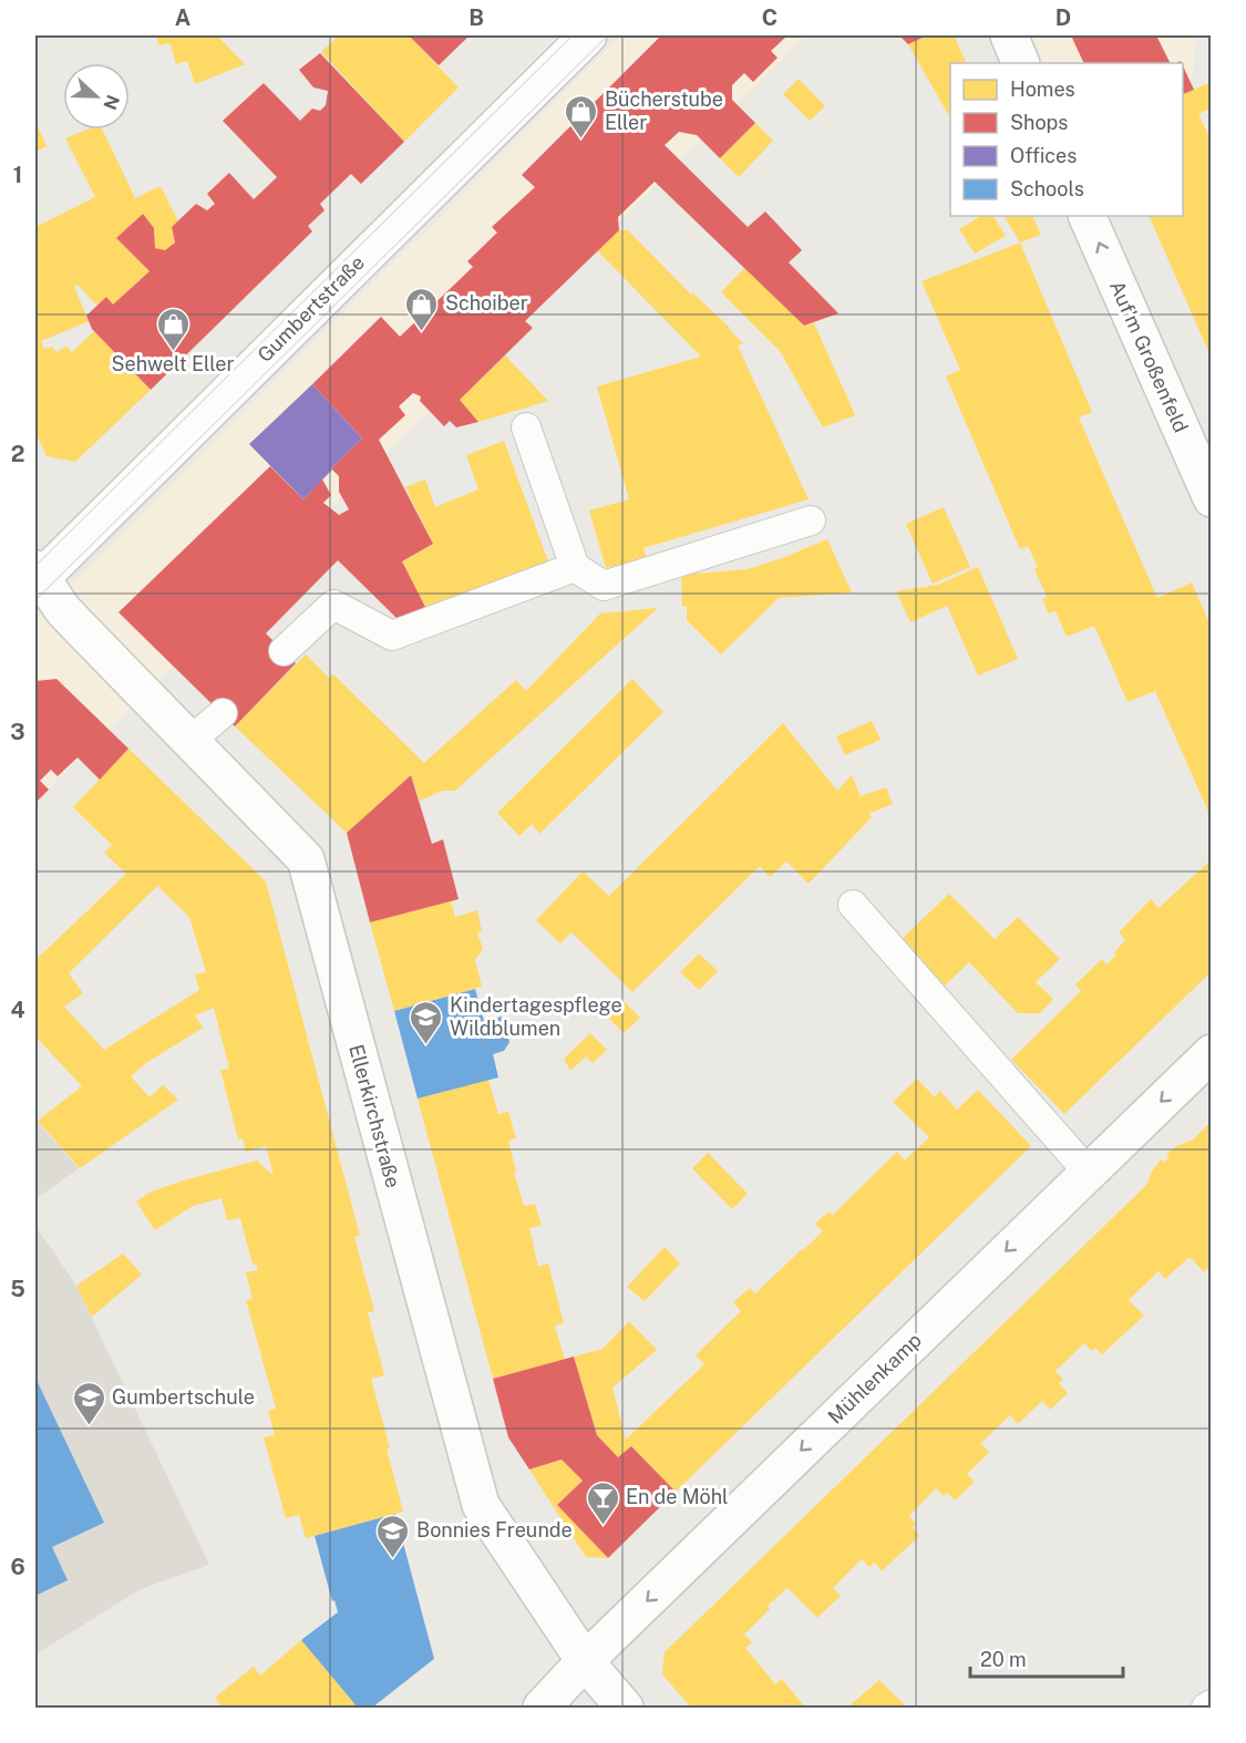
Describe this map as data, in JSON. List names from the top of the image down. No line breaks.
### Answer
{"streets":{"street":["Gumbertstraße","Auf'm Großenfeld","Ellerkirchstraße","Mühlenkamp"]},"crossings":[["Gumbertstraße","Ellerkirchstraße"],["Ellerkirchstraße","Mühlenkamp"]],"one_way":["Auf'm Großenfeld","Mühlenkamp"],"places":{"shop":["Bücherstube Eller","Schoiber","Sehwelt Eller"],"school or university":["Kindertagespflege Wildblumen","Gumbertschule","Bonnies Freunde"],"bar":["En de Möhl"]},"legend":["Homes","Shops","Offices","Schools"],"scale_bar":"20 m","north":"right","grid":{"columns":["A","B","C","D"],"rows":["1","2","3","4","5","6"]}}
